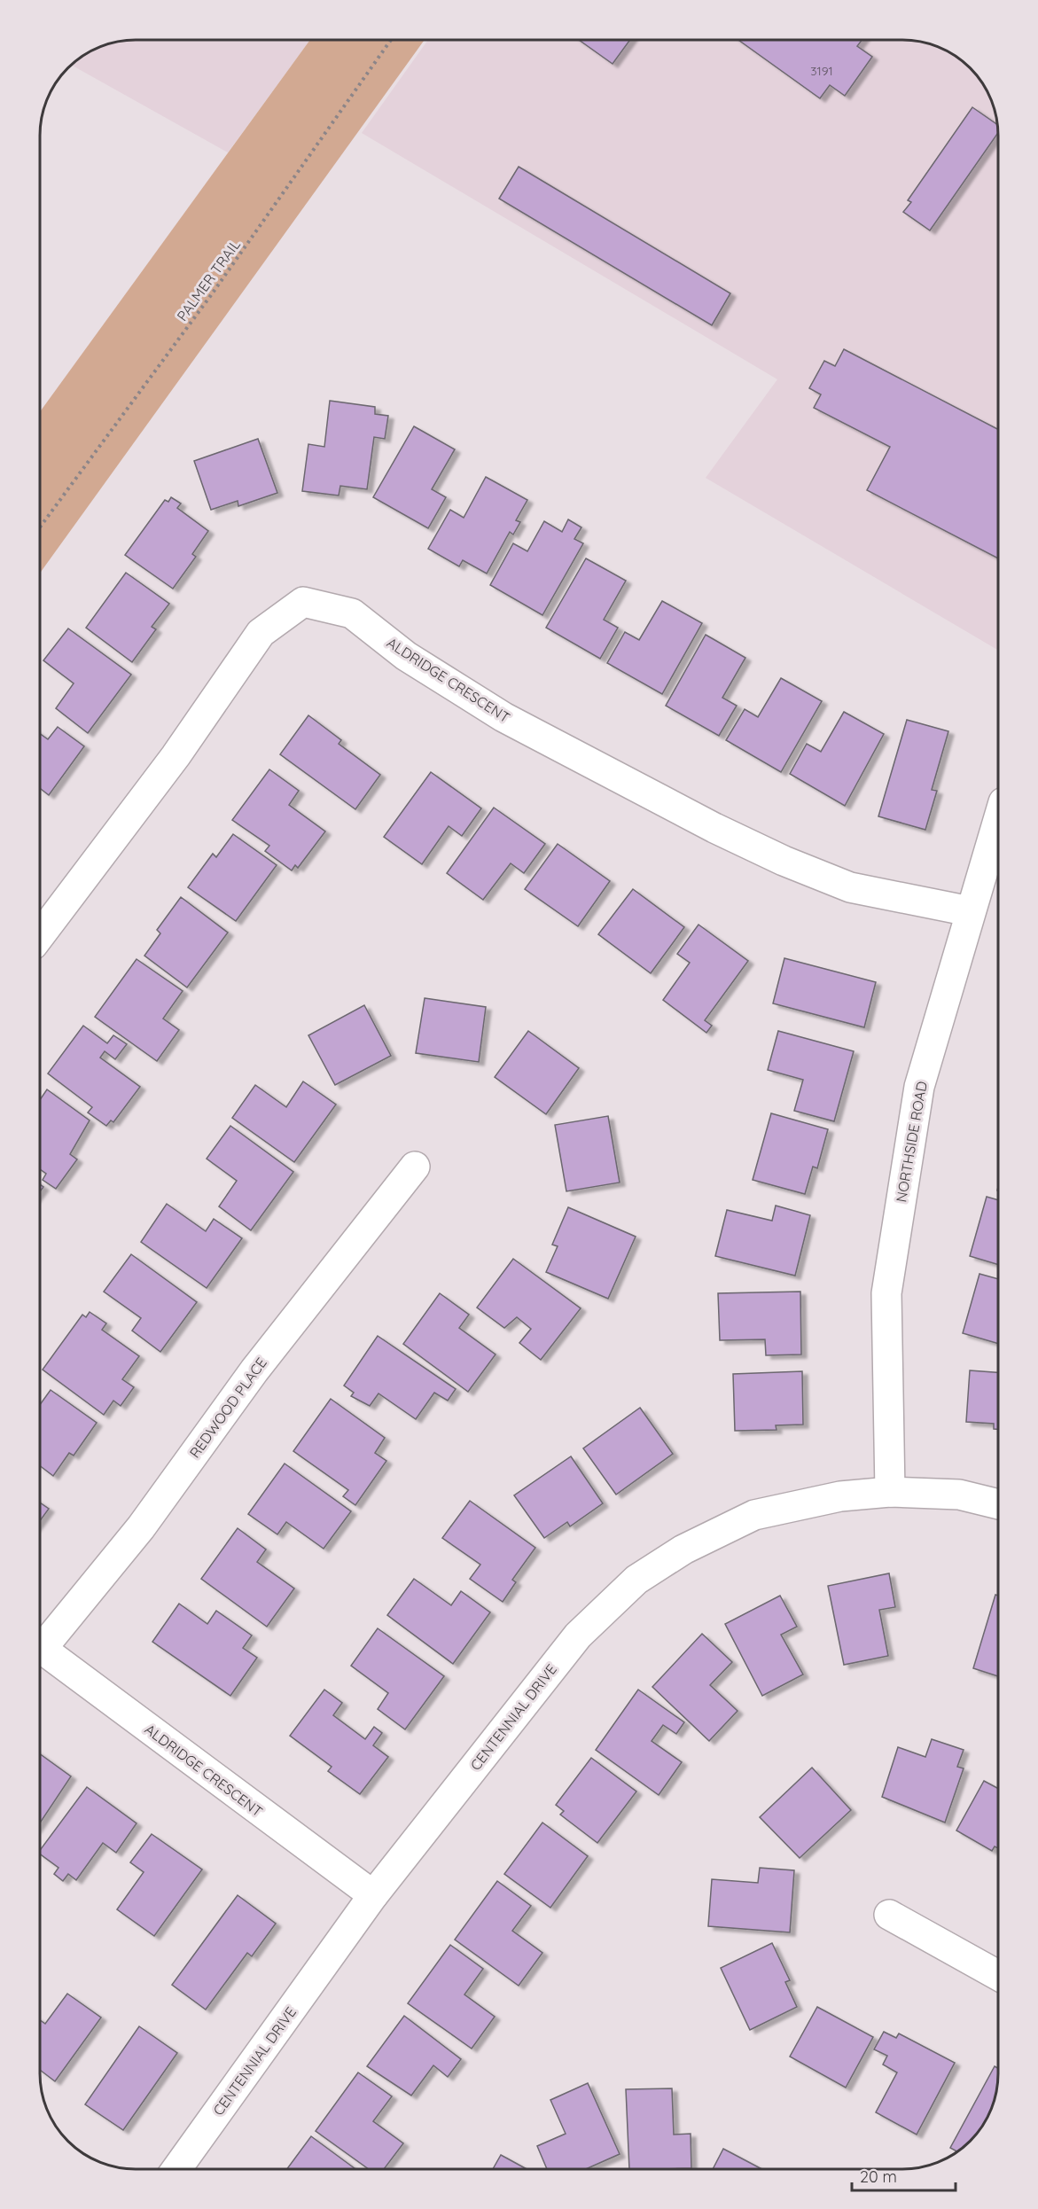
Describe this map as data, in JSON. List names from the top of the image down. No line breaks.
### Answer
{"streets":{"street":["ALDRIDGE CRESCENT","NORTHSIDE ROAD","REDWOOD PLACE","CENTENNIAL DRIVE"],"path":["PALMER TRAIL"]},"crossings":[["ALDRIDGE CRESCENT","NORTHSIDE ROAD"],["ALDRIDGE CRESCENT","CENTENNIAL DRIVE"],["NORTHSIDE ROAD","CENTENNIAL DRIVE"]],"house_numbers":["3191"],"scale_bar":"20 m"}
